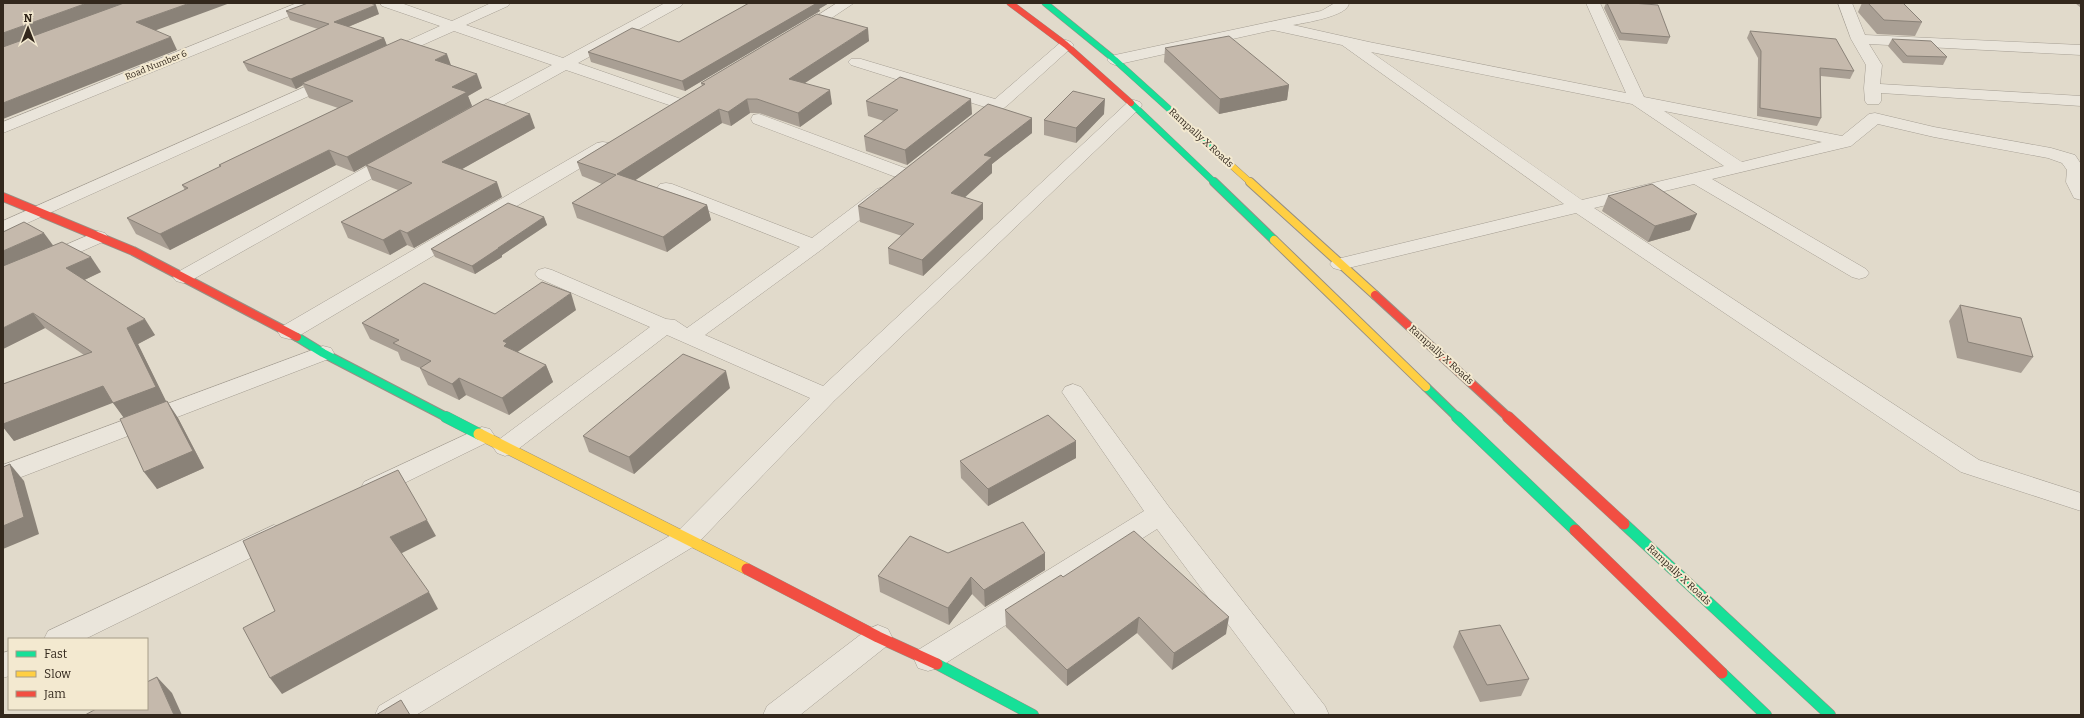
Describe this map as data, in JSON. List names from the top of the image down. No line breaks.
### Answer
{"streets":{"main road":["Rampally X Roads"],"street":["Road Number 6"]},"legend":["Fast","Slow","Jam"],"north":"top"}
